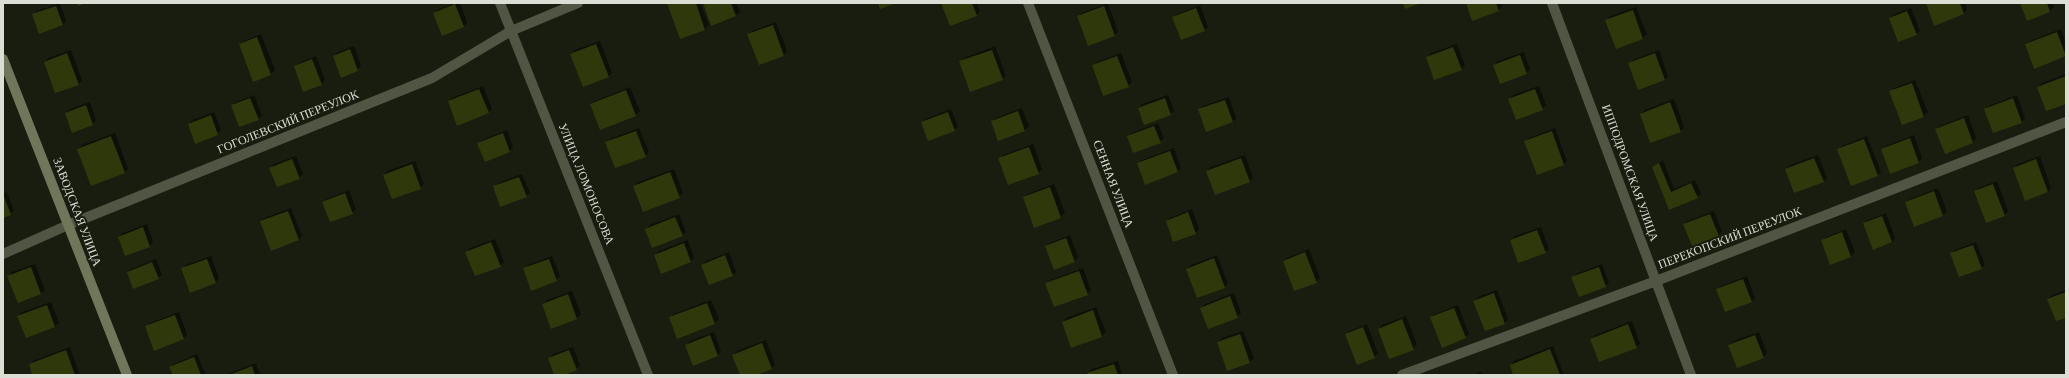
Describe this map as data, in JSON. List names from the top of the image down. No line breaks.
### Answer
{"streets":{"main road":["ЗАВОДСКАЯ УЛИЦА"],"street":["ГОГОЛЕВСКИЙ ПЕРЕУЛОК","ИППОДРОМСКАЯ УЛИЦА","УЛИЦА ЛОМОНОСОВА","СЕННАЯ УЛИЦА","ПЕРЕКОПСКИЙ ПЕРЕУЛОК"]},"crossings":[["ГОГОЛЕВСКИЙ ПЕРЕУЛОК","УЛИЦА ЛОМОНОСОВА"],["ГОГОЛЕВСКИЙ ПЕРЕУЛОК","ЗАВОДСКАЯ УЛИЦА"],["ИППОДРОМСКАЯ УЛИЦА","ПЕРЕКОПСКИЙ ПЕРЕУЛОК"]]}
